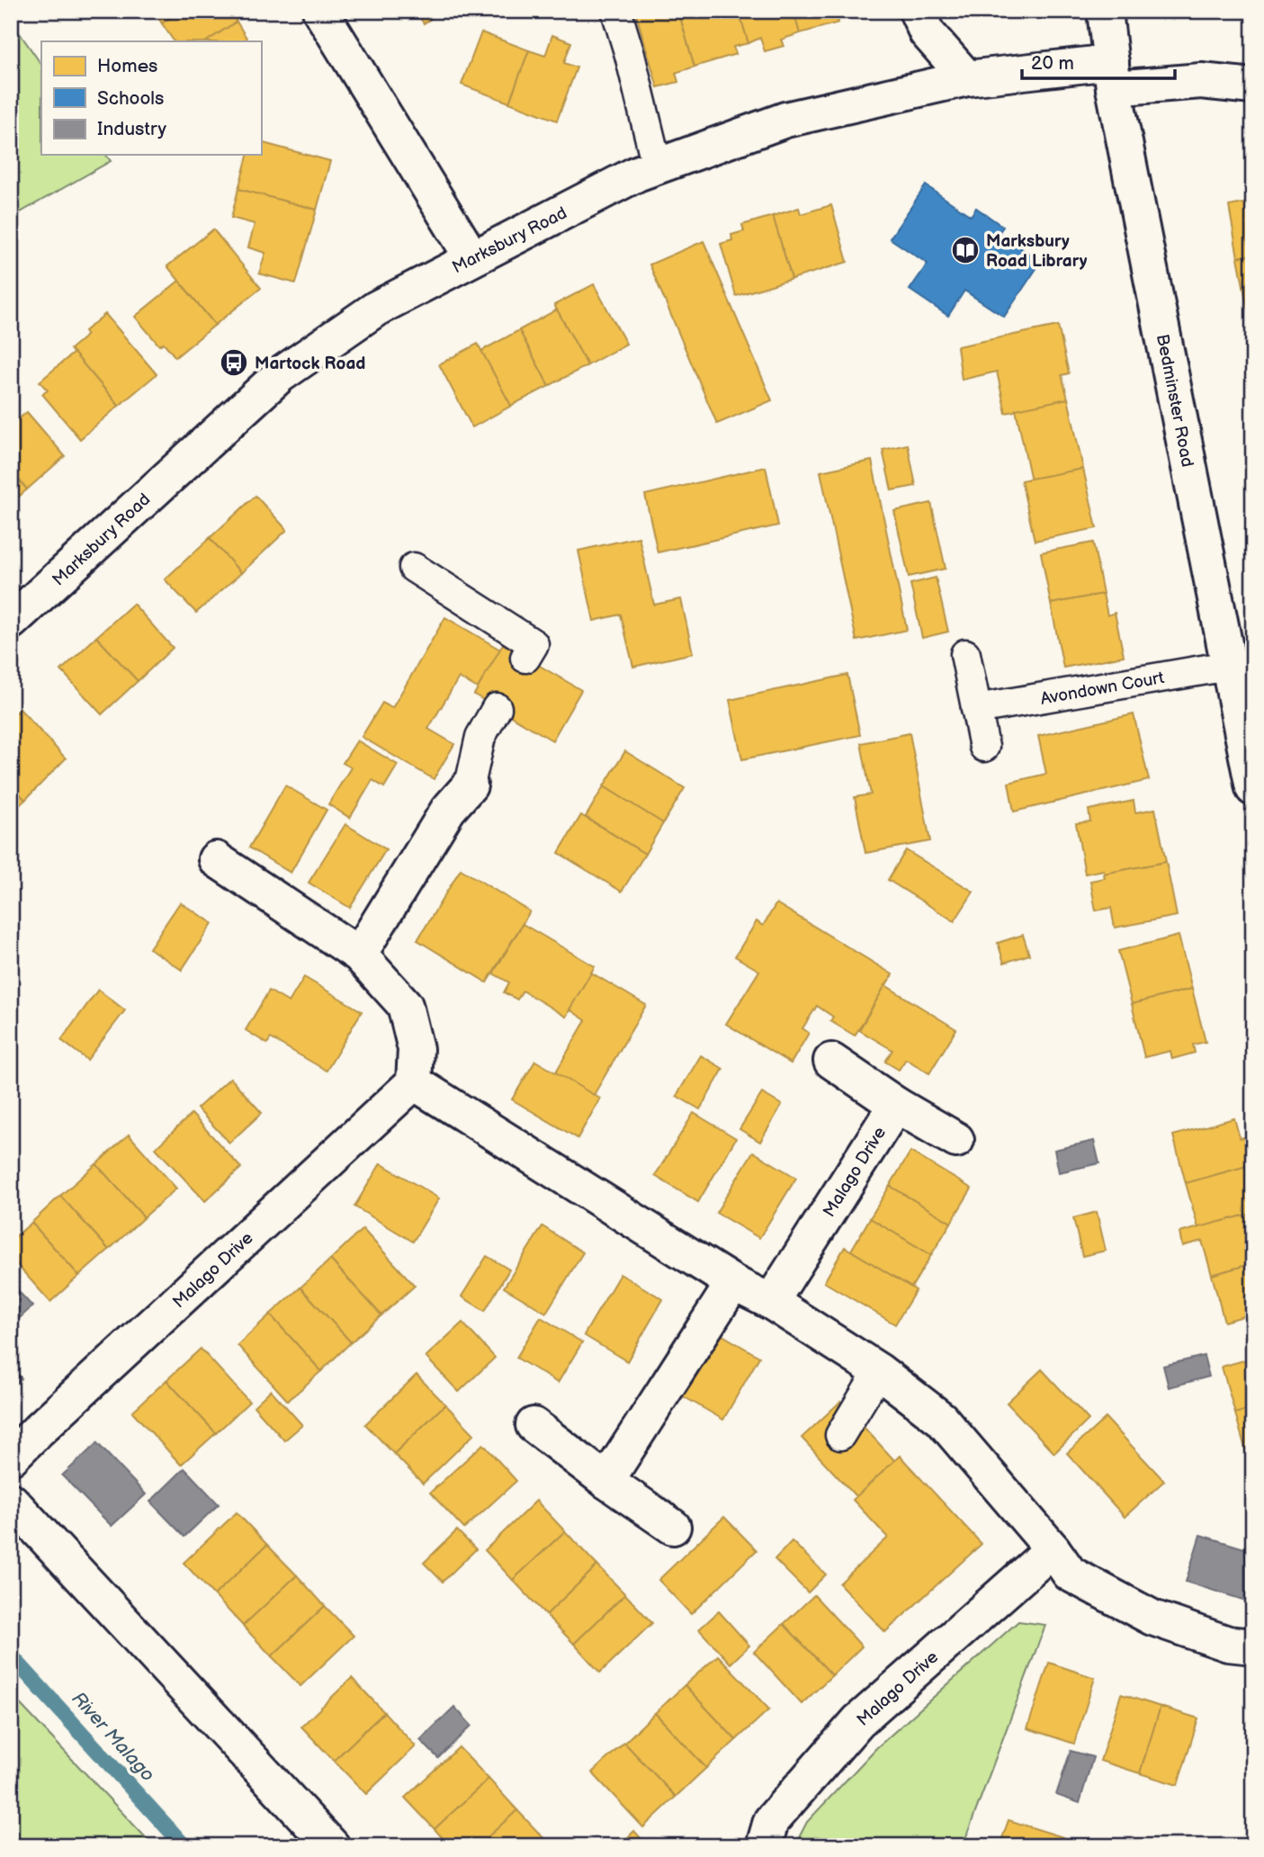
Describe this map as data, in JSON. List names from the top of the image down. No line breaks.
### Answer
{"streets":{"street":["Marksbury Road","Bedminster Road","Malago Drive"],"lane":["Avondown Court"]},"crossings":[["Marksbury Road","Bedminster Road"],["Bedminster Road","Avondown Court"]],"water":["River Malago"],"places":{"library":["Marksbury Road Library"],"bus stop":["Martock Road"]},"legend":["Homes","Schools","Industry"],"scale_bar":"20 m"}
